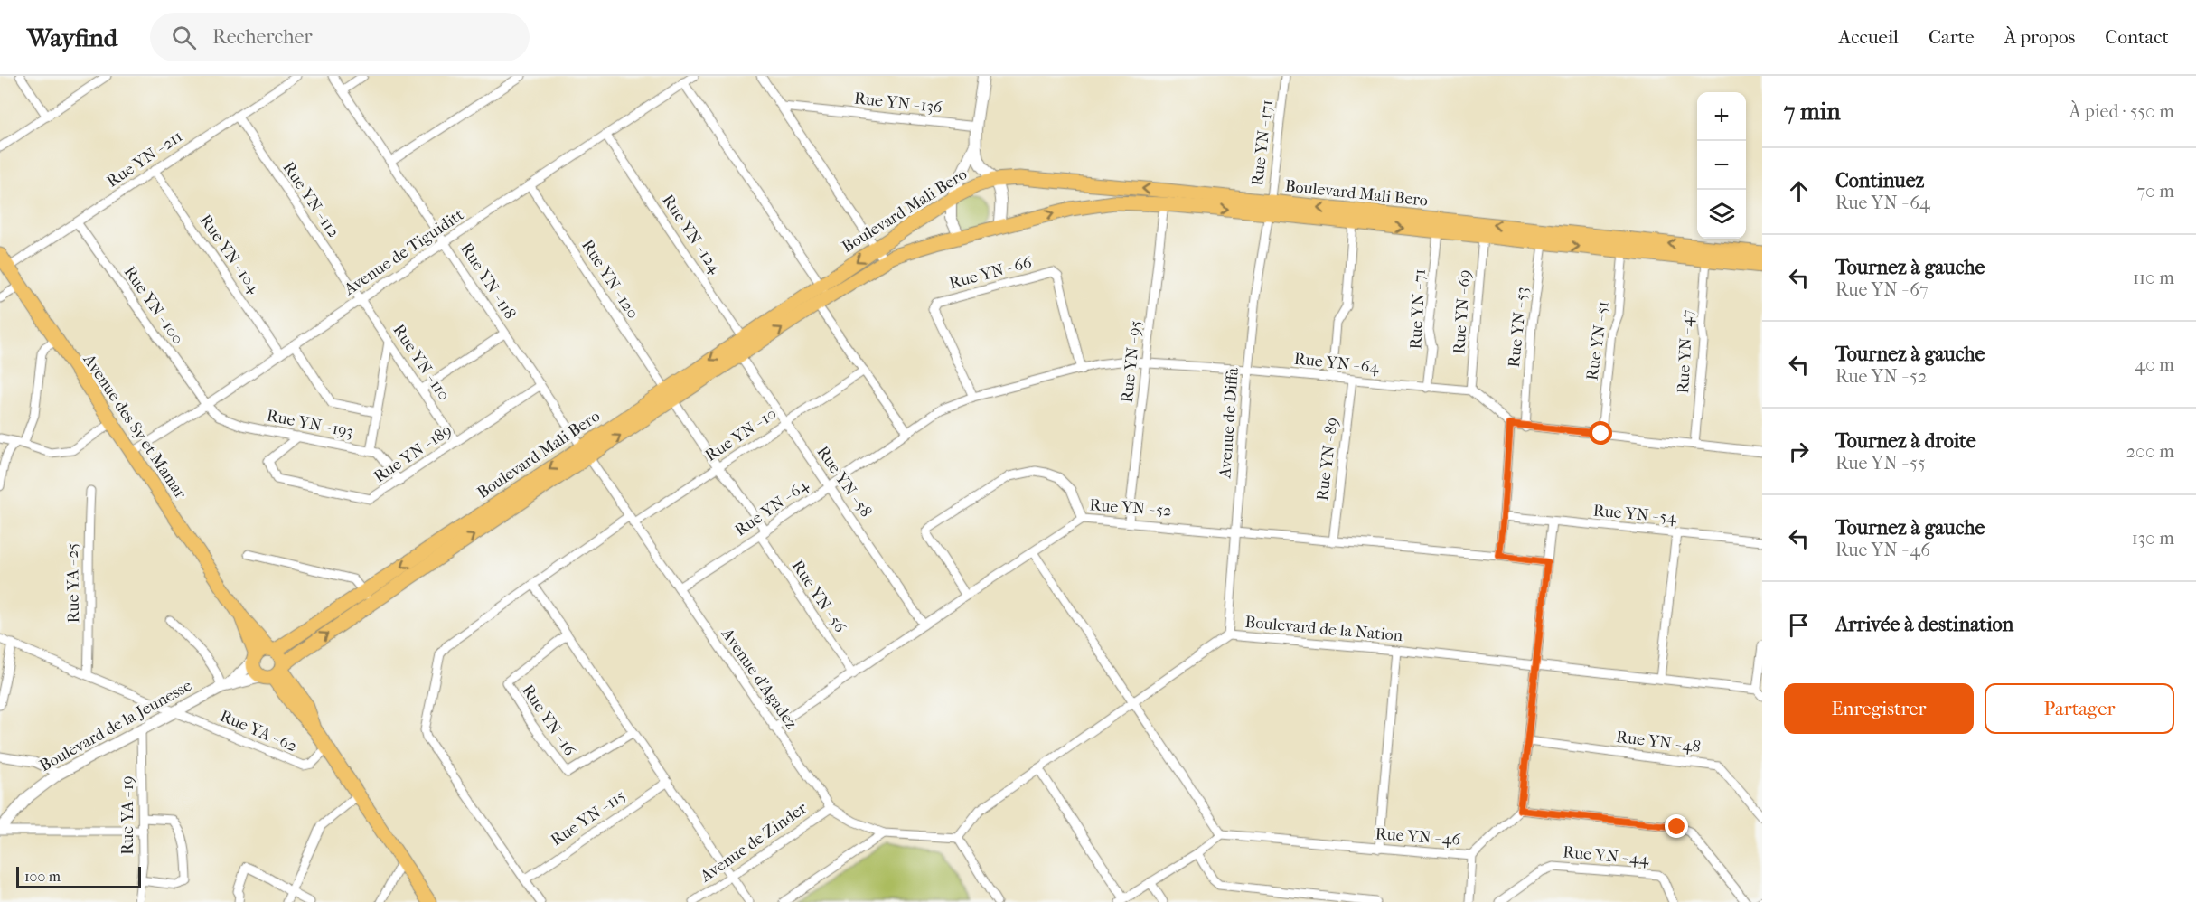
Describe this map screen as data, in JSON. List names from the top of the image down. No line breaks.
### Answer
{"streets":{"main road":["Boulevard Mali Bero","Avenue des Sy et Mamar"],"street":["Rue YN - 136","Rue YN - 171","Rue YN - 211","Rue YN - 112","Rue YN - 124","Avenue de Tiguiditt","Rue YN - 104","Rue YN - 66","Rue YN - 120","Rue YN - 118","Rue YN - 100","Rue YN - 71","Rue YN - 69","Rue YN - 53","Rue YN - 51","Rue YN - 47","Rue YN - 95","Rue YN - 110","Rue YN - 64","Avenue de Diffa","Rue YN - 193","Rue YN - 10","Rue YN - 189","Rue YN - 89","Rue YN - 58","Rue YN - 52","Rue YN - 54","Rue YA - 25","Rue YN - 56","Boulevard de la Nation","Avenue d'Agadez","Rue YN - 16","Boulevard de la Jeunesse","Rue YA - 62","Rue YN - 48","Rue YA - 19","Rue YN - 115","Rue YN - 46","Avenue de Zinder","Rue YN - 44"]},"crossings":[["Rue YN - 171","Boulevard Mali Bero"],["Rue YN - 171","Avenue de Diffa"],["Rue YN - 211","Rue YN - 112"],["Rue YN - 211","Rue YN - 104"],["Rue YN - 211","Rue YN - 100"],["Rue YN - 211","Avenue des Sy et Mamar"],["Boulevard Mali Bero","Rue YN - 124"],["Boulevard Mali Bero","Rue YN - 120"],["Boulevard Mali Bero","Rue YN - 118"],["Boulevard Mali Bero","Rue YN - 71"],["Boulevard Mali Bero","Rue YN - 69"],["Boulevard Mali Bero","Rue YN - 53"],["Boulevard Mali Bero","Rue YN - 51"],["Boulevard Mali Bero","Rue YN - 47"],["Boulevard Mali Bero","Rue YN - 95"],["Boulevard Mali Bero","Avenue de Diffa"],["Boulevard Mali Bero","Avenue des Sy et Mamar"],["Boulevard Mali Bero","Rue YN - 58"],["Boulevard Mali Bero","Rue YN - 56"],["Boulevard Mali Bero","Avenue d'Agadez"],["Rue YN - 112","Avenue de Tiguiditt"],["Rue YN - 112","Rue YN - 110"],["Rue YN - 124","Avenue de Tiguiditt"],["Rue YN - 124","Rue YN - 58"],["Avenue de Tiguiditt","Rue YN - 104"],["Avenue de Tiguiditt","Rue YN - 120"],["Avenue de Tiguiditt","Rue YN - 118"],["Avenue de Tiguiditt","Rue YN - 100"],["Avenue de Tiguiditt","Rue YN - 110"],["Avenue de Tiguiditt","Rue YN - 193"],["Avenue de Tiguiditt","Avenue des Sy et Mamar"],["Rue YN - 66","Rue YN - 64"],["Rue YN - 120","Rue YN - 56"],["Rue YN - 118","Rue YN - 189"],["Rue YN - 118","Avenue d'Agadez"],["Rue YN - 100","Rue YN - 193"],["Rue YN - 71","Rue YN - 64"],["Rue YN - 69","Rue YN - 64"],["Rue YN - 95","Rue YN - 64"],["Rue YN - 95","Rue YN - 52"],["Rue YN - 110","Rue YN - 189"],["Rue YN - 64","Avenue de Diffa"],["Rue YN - 64","Rue YN - 89"],["Rue YN - 64","Rue YN - 58"],["Rue YN - 64","Rue YN - 56"],["Rue YN - 64","Avenue d'Agadez"],["Avenue de Diffa","Rue YN - 52"],["Avenue de Diffa","Boulevard de la Nation"],["Rue YN - 193","Rue YN - 189"],["Rue YN - 10","Rue YN - 58"],["Rue YN - 10","Rue YN - 56"],["Rue YN - 10","Avenue d'Agadez"],["Rue YN - 10","Rue YN - 115"],["Rue YN - 89","Rue YN - 52"],["Rue YN - 58","Rue YN - 52"],["Rue YN - 52","Rue YN - 56"],["Rue YN - 52","Avenue d'Agadez"],["Boulevard de la Nation","Avenue d'Agadez"],["Avenue d'Agadez","Avenue de Zinder"],["Boulevard de la Jeunesse","Rue YA - 62"],["Boulevard de la Jeunesse","Rue YA - 19"]],"scale_bar":"100 m","page":{"header":"Wayfind","search":"Rechercher","nav":["Accueil","Carte","À propos","Contact"],"heading":["7 min","À pied · 550 m"],"map_buttons":["+","−"],"list":[["Continuez","Rue YN - 64","70 m"],["Tournez à gauche","Rue YN - 67","110 m"],["Tournez à gauche","Rue YN - 52","40 m"],["Tournez à droite","Rue YN - 55","200 m"],["Tournez à gauche","Rue YN - 46","130 m"],"Arrivée à destination"],"buttons":["Enregistrer","Partager"],"scale":"100 m"}}
